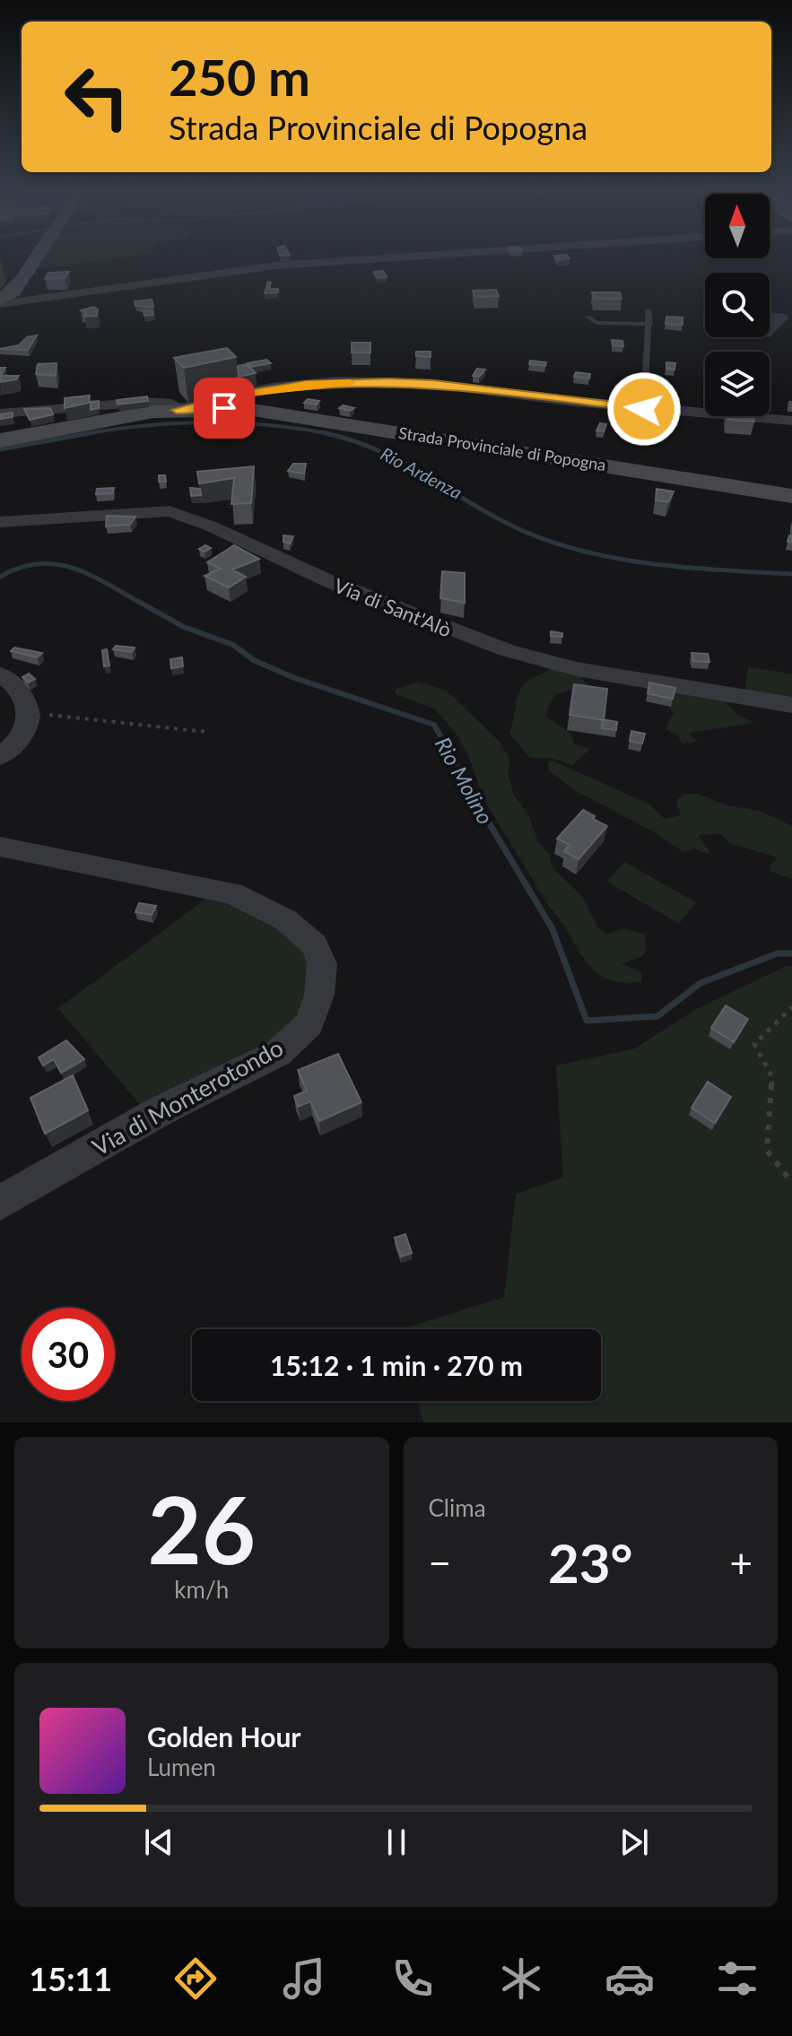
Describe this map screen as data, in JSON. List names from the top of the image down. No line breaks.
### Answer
{"streets":{"main road":["Strada Provinciale di Popogna"],"street":["Via di Sant'Alò","Via di Monterotondo"]},"water":["Rio Ardenza","Rio Molino"],"north":"top","page":{"turn":["250 m","Strada Provinciale di Popogna"],"limit":"30","trip":"15:12 · 1 min · 270 m","tile":[["26","km/h"],"Clima"],"heat":["−","23°","+"],"song":["Golden Hour","Lumen"],"tabs":"15:11"}}
